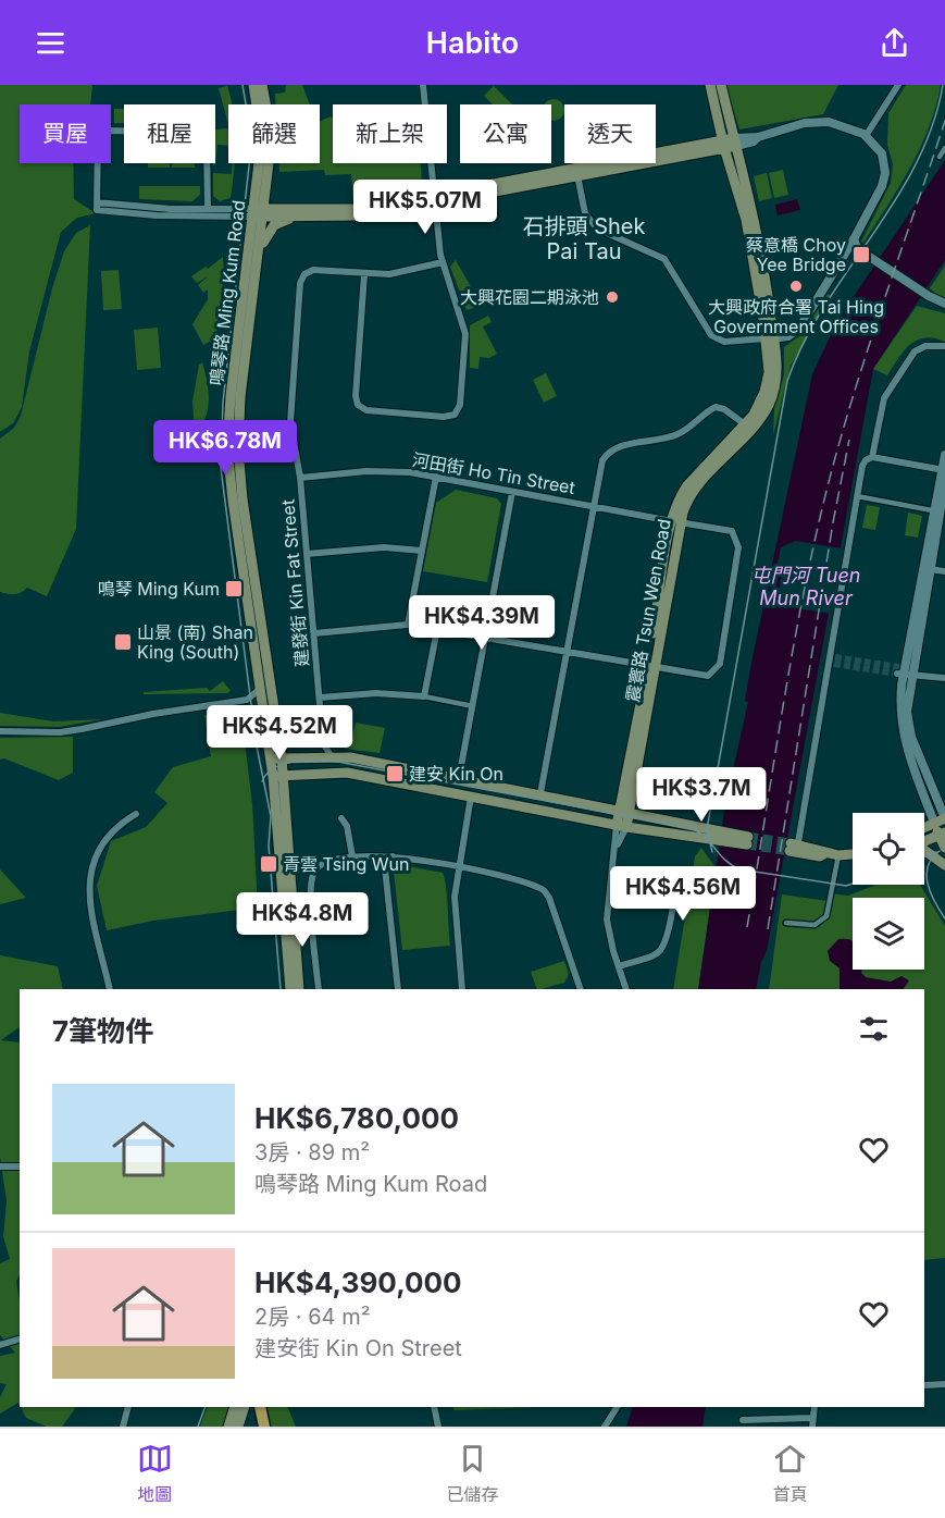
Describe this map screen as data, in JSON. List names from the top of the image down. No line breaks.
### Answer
{"streets":{"main road":["鳴琴路 Ming Kum Road","震寰路 Tsun Wen Road"],"street":["河田街 Ho Tin Street","建發街 Kin Fat Street"]},"crossings":[["河田街 Ho Tin Street","建發街 Kin Fat Street"],["河田街 Ho Tin Street","震寰路 Tsun Wen Road"]],"districts":["石排頭 Shek Pai Tau"],"water":["屯門河 Tuen Mun River"],"places":{"transit":["蔡意橋 Choy Yee Bridge","鳴琴 Ming Kum","山景 (南) Shan King (South)","建安 Kin On","青雲 Tsing Wun"],"other":["大興政府合署 Tai Hing Government Offices","大興花園二期泳池"]},"page":{"header":"Habito","chip":["買屋","租屋","篩選","新上架","公寓","透天"],"price":["HK$5.07M","HK$6.78M","HK$4.39M","HK$4.52M","HK$3.7M","HK$4.56M","HK$4.8M"],"heading":"7筆物件","list":[{"name":"HK$6,780,000","note":"3房 · 89 m² · 鳴琴路 Ming Kum Road"},{"name":"HK$4,390,000","note":"2房 · 64 m² · 建安街 Kin On Street"}],"tabs":["地圖","已儲存","首頁"]}}
